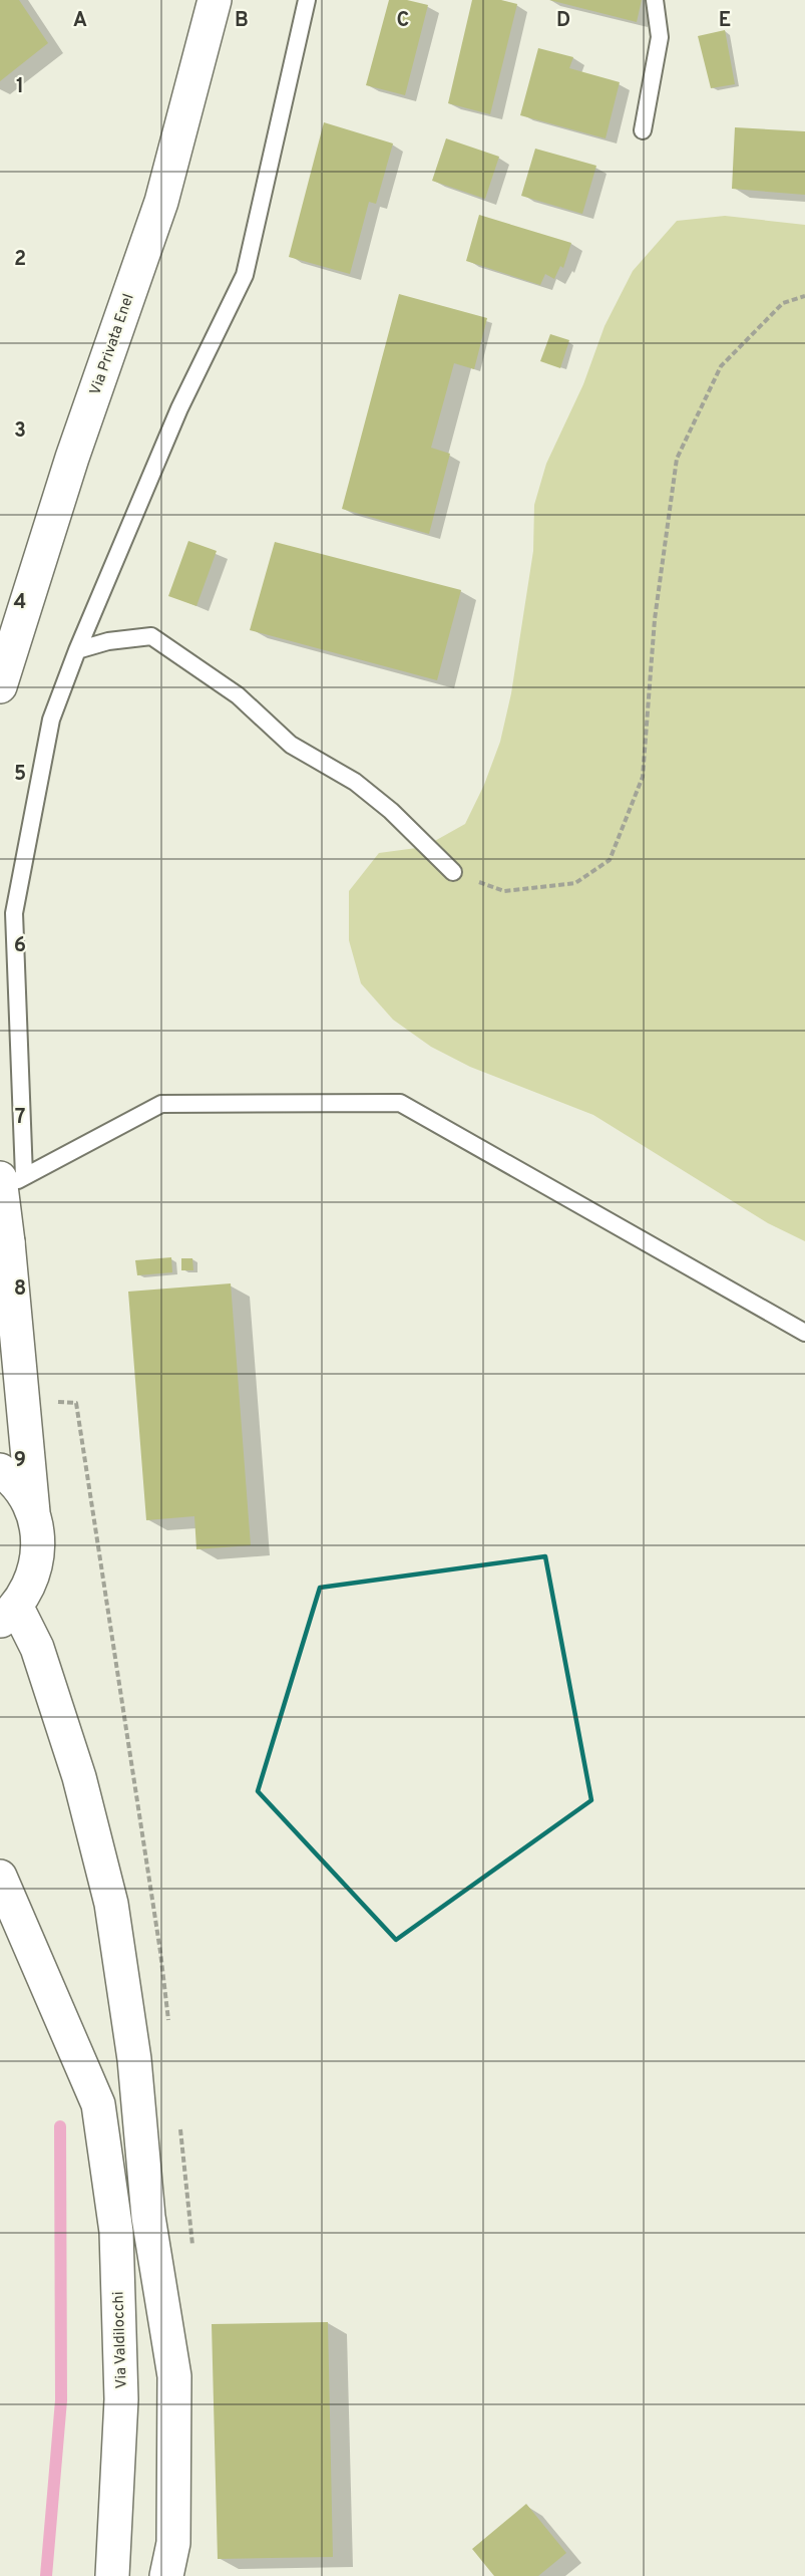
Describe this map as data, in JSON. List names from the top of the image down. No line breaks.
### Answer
{"streets":{"street":["Via Privata Enel","Via Valdilocchi"]},"grid":{"columns":["A","B","C","D","E"],"rows":["1","2","3","4","5","6","7","8","9"]}}
